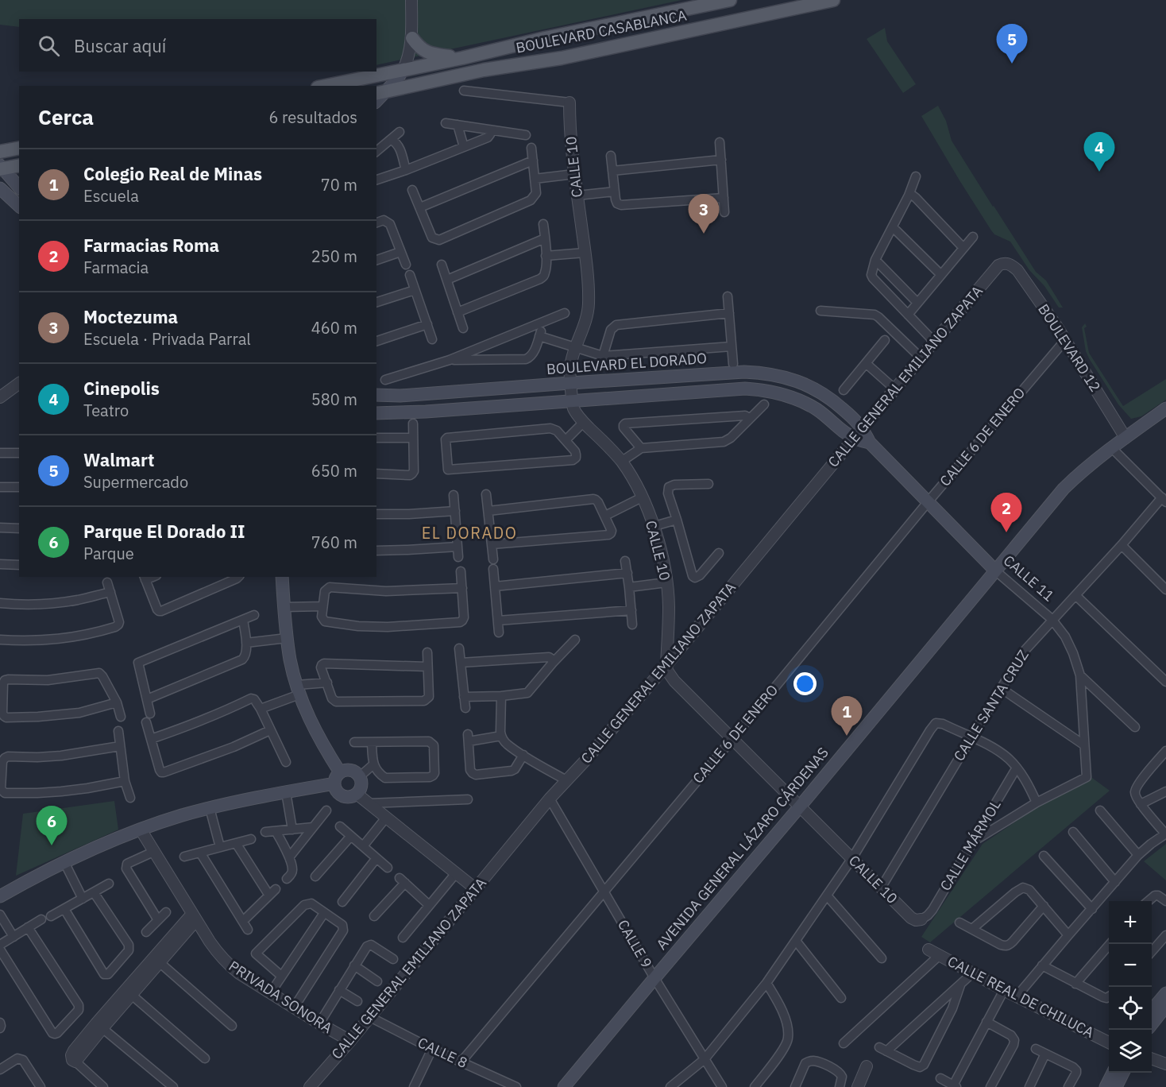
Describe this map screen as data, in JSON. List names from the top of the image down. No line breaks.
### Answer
{"streets":{"main road":["BOULEVARD CASABLANCA","BOULEVARD EL DORADO","CALLE 11","AVENIDA GENERAL LÁZARO CÁRDENAS"],"street":["CALLE 10","BOULEVARD 12","CALLE GENERAL EMILIANO ZAPATA","CALLE 6 DE ENERO","CALLE SANTA CRUZ","CALLE MÁRMOL","CALLE 9","PRIVADA SONORA","CALLE REAL DE CHILUCA","CALLE 8"]},"crossings":[["CALLE 10","BOULEVARD EL DORADO"],["CALLE 10","CALLE GENERAL EMILIANO ZAPATA"],["CALLE 10","CALLE 6 DE ENERO"],["CALLE 10","CALLE SANTA CRUZ"],["CALLE 10","CALLE MÁRMOL"],["CALLE 10","AVENIDA GENERAL LÁZARO CÁRDENAS"],["BOULEVARD 12","CALLE GENERAL EMILIANO ZAPATA"],["BOULEVARD 12","CALLE 6 DE ENERO"],["BOULEVARD 12","AVENIDA GENERAL LÁZARO CÁRDENAS"],["BOULEVARD EL DORADO","CALLE GENERAL EMILIANO ZAPATA"],["BOULEVARD EL DORADO","CALLE 11"],["CALLE GENERAL EMILIANO ZAPATA","CALLE 11"],["CALLE GENERAL EMILIANO ZAPATA","CALLE 9"],["CALLE GENERAL EMILIANO ZAPATA","PRIVADA SONORA"],["CALLE GENERAL EMILIANO ZAPATA","CALLE 8"],["CALLE 6 DE ENERO","CALLE 11"],["CALLE 6 DE ENERO","CALLE 9"],["CALLE 6 DE ENERO","CALLE 8"],["CALLE 11","CALLE SANTA CRUZ"],["CALLE 11","AVENIDA GENERAL LÁZARO CÁRDENAS"],["AVENIDA GENERAL LÁZARO CÁRDENAS","CALLE 9"]],"districts":["EL DORADO"],"page":{"search":"Buscar aquí","pins":["5","4","3","2","1","6"],"heading":["Cerca","6 resultados"],"list":[{"mark":"1","name":"Colegio Real de Minas","note":"Escuela","value":"70 m"},{"mark":"2","name":"Farmacias Roma","note":"Farmacia","value":"250 m"},{"mark":"3","name":"Moctezuma","note":"Escuela · Privada Parral","value":"460 m"},{"mark":"4","name":"Cinepolis","note":"Teatro","value":"580 m"},{"mark":"5","name":"Walmart","note":"Supermercado","value":"650 m"},{"mark":"6","name":"Parque El Dorado II","note":"Parque","value":"760 m"}],"map_buttons":["+","−"]}}
